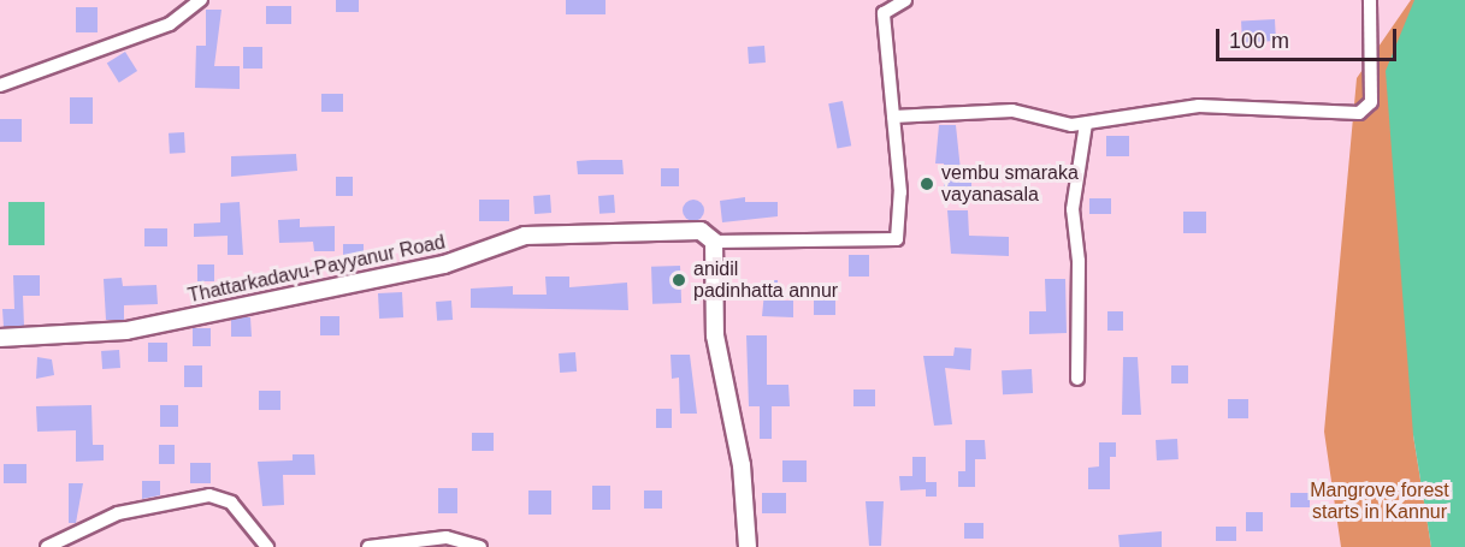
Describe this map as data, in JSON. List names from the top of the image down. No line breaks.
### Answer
{"streets":{"main road":["Thattarkadavu-Payyanur Road"]},"parks":["Mangrove forest starts in Kannur"],"places":["vembu smaraka vayanasala","anidil padinhatta annur"],"scale_bar":"100 m"}
